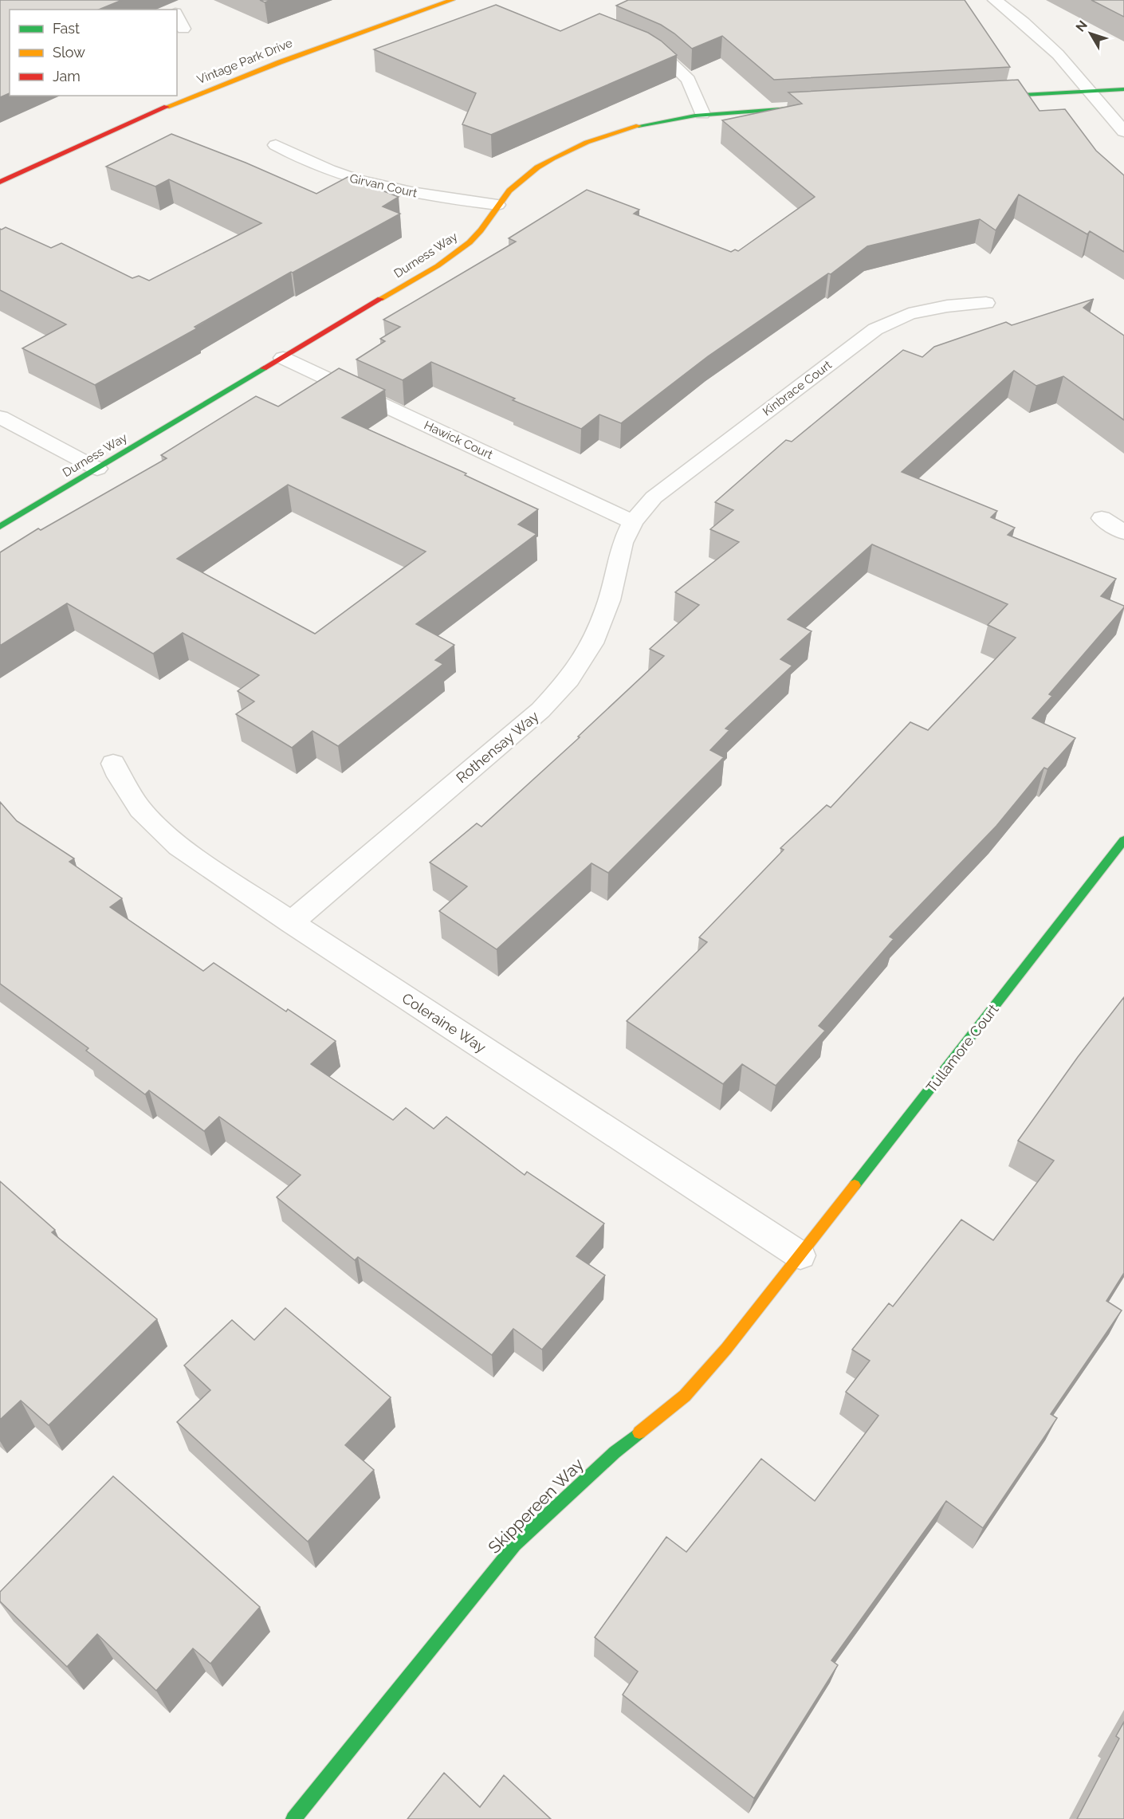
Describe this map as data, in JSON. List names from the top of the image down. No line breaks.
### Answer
{"streets":{"street":["Vintage Park Drive","Girvan Court","Durness Way","Kinbrace Court","Hawick Court","Rothensay Way","Coleraine Way","Tullamore Court","Skippereen Way"]},"crossings":[["Girvan Court","Durness Way"],["Durness Way","Hawick Court"],["Kinbrace Court","Hawick Court"],["Kinbrace Court","Rothensay Way"],["Hawick Court","Rothensay Way"],["Rothensay Way","Coleraine Way"],["Coleraine Way","Tullamore Court"],["Coleraine Way","Skippereen Way"],["Tullamore Court","Skippereen Way"]],"legend":["Fast","Slow","Jam"],"north":"top left"}
